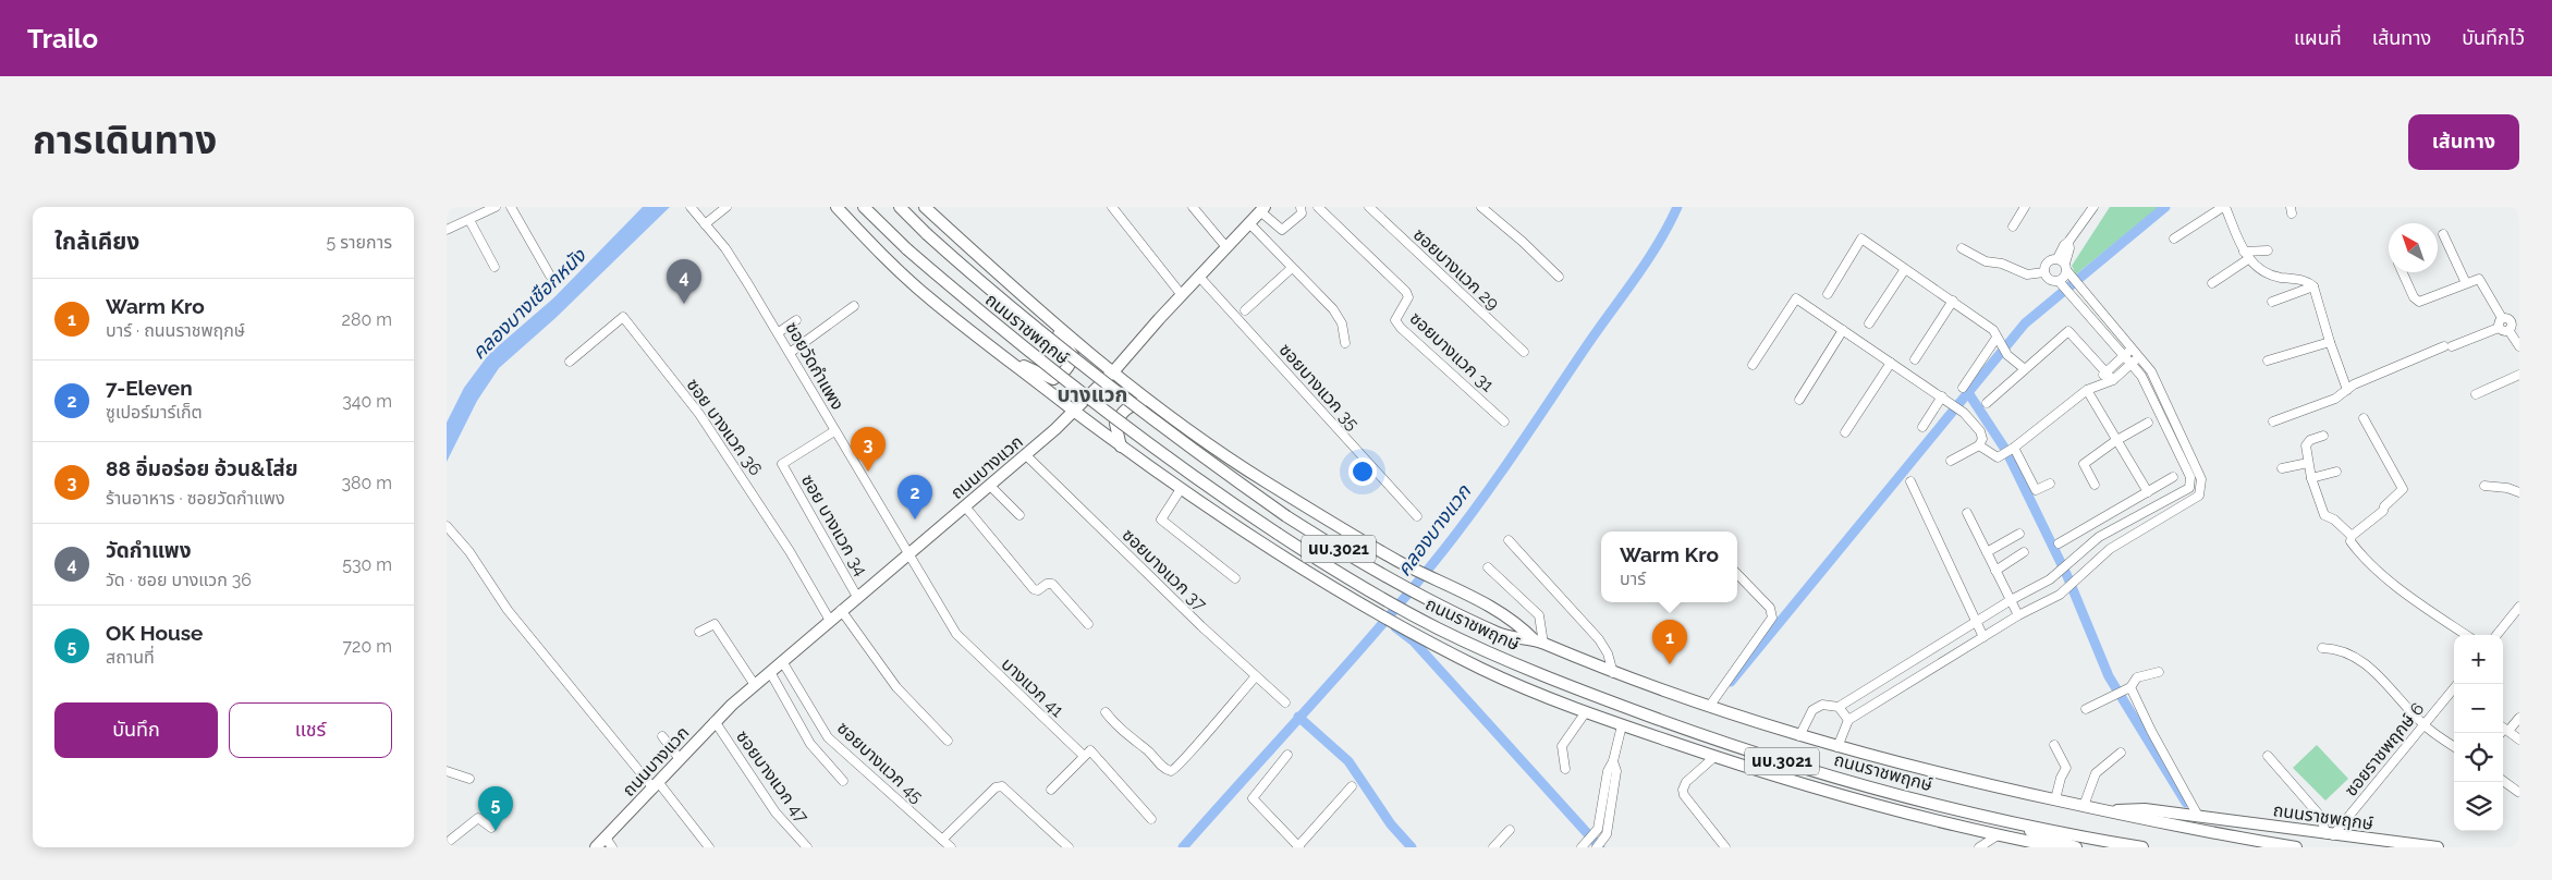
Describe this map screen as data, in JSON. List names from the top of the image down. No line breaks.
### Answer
{"streets":{"main road":["ถนนราชพฤกษ์","ถนนบางแวก","นบ.3021"],"street":["ซอยบางแวก 29","ซอยบางแวก 31","ซอยวัดกำแพง","ซอยบางแวก 35","ซอย บางแวก 36","ซอย บางแวก 34","ซอยบางแวก 37","บางแวก 41","ซอยราชพฤกษ์ 6","ซอยบางแวก 45","ซอยบางแวก 47"]},"crossings":[["ถนนราชพฤกษ์","ถนนบางแวก"],["ถนนราชพฤกษ์","ซอยราชพฤกษ์ 6"],["ซอยวัดกำแพง","ถนนบางแวก"],["ซอยวัดกำแพง","ซอย บางแวก 34"],["ซอยวัดกำแพง","บางแวก 41"],["ซอยบางแวก 35","ถนนบางแวก"],["ซอย บางแวก 36","ถนนบางแวก"],["ถนนบางแวก","ซอย บางแวก 34"],["ถนนบางแวก","ซอยบางแวก 37"],["ถนนบางแวก","บางแวก 41"],["ถนนบางแวก","ซอยบางแวก 45"],["ถนนบางแวก","ซอยบางแวก 47"]],"districts":["บางแวก"],"water":["คลองบางเชือกหนัง","คลองบางแวก"],"north":"top left","page":{"header":"Trailo","nav":["แผนที่","เส้นทาง","บันทึกไว้"],"title":"การเดินทาง","buttons":["เส้นทาง",["บันทึก","แชร์"]],"heading":["ใกล้เคียง","5 รายการ"],"pins":["4","3","2","1","5"],"list":[{"mark":"1","name":"Warm Kro","note":"บาร์ · ถนนราชพฤกษ์","value":"280 m"},{"mark":"2","name":"7-Eleven","note":"ซูเปอร์มาร์เก็ต","value":"340 m"},{"mark":"3","name":"88 อิ่มอร่อย อ้วน&โส่ย","note":"ร้านอาหาร · ซอยวัดกำแพง","value":"380 m"},{"mark":"4","name":"วัดกำแพง","note":"วัด · ซอย บางแวก 36","value":"530 m"},{"mark":"5","name":"OK House","note":"สถานที่","value":"720 m"}],"popup":["Warm Kro","บาร์"],"map_buttons":["+","−"]}}
